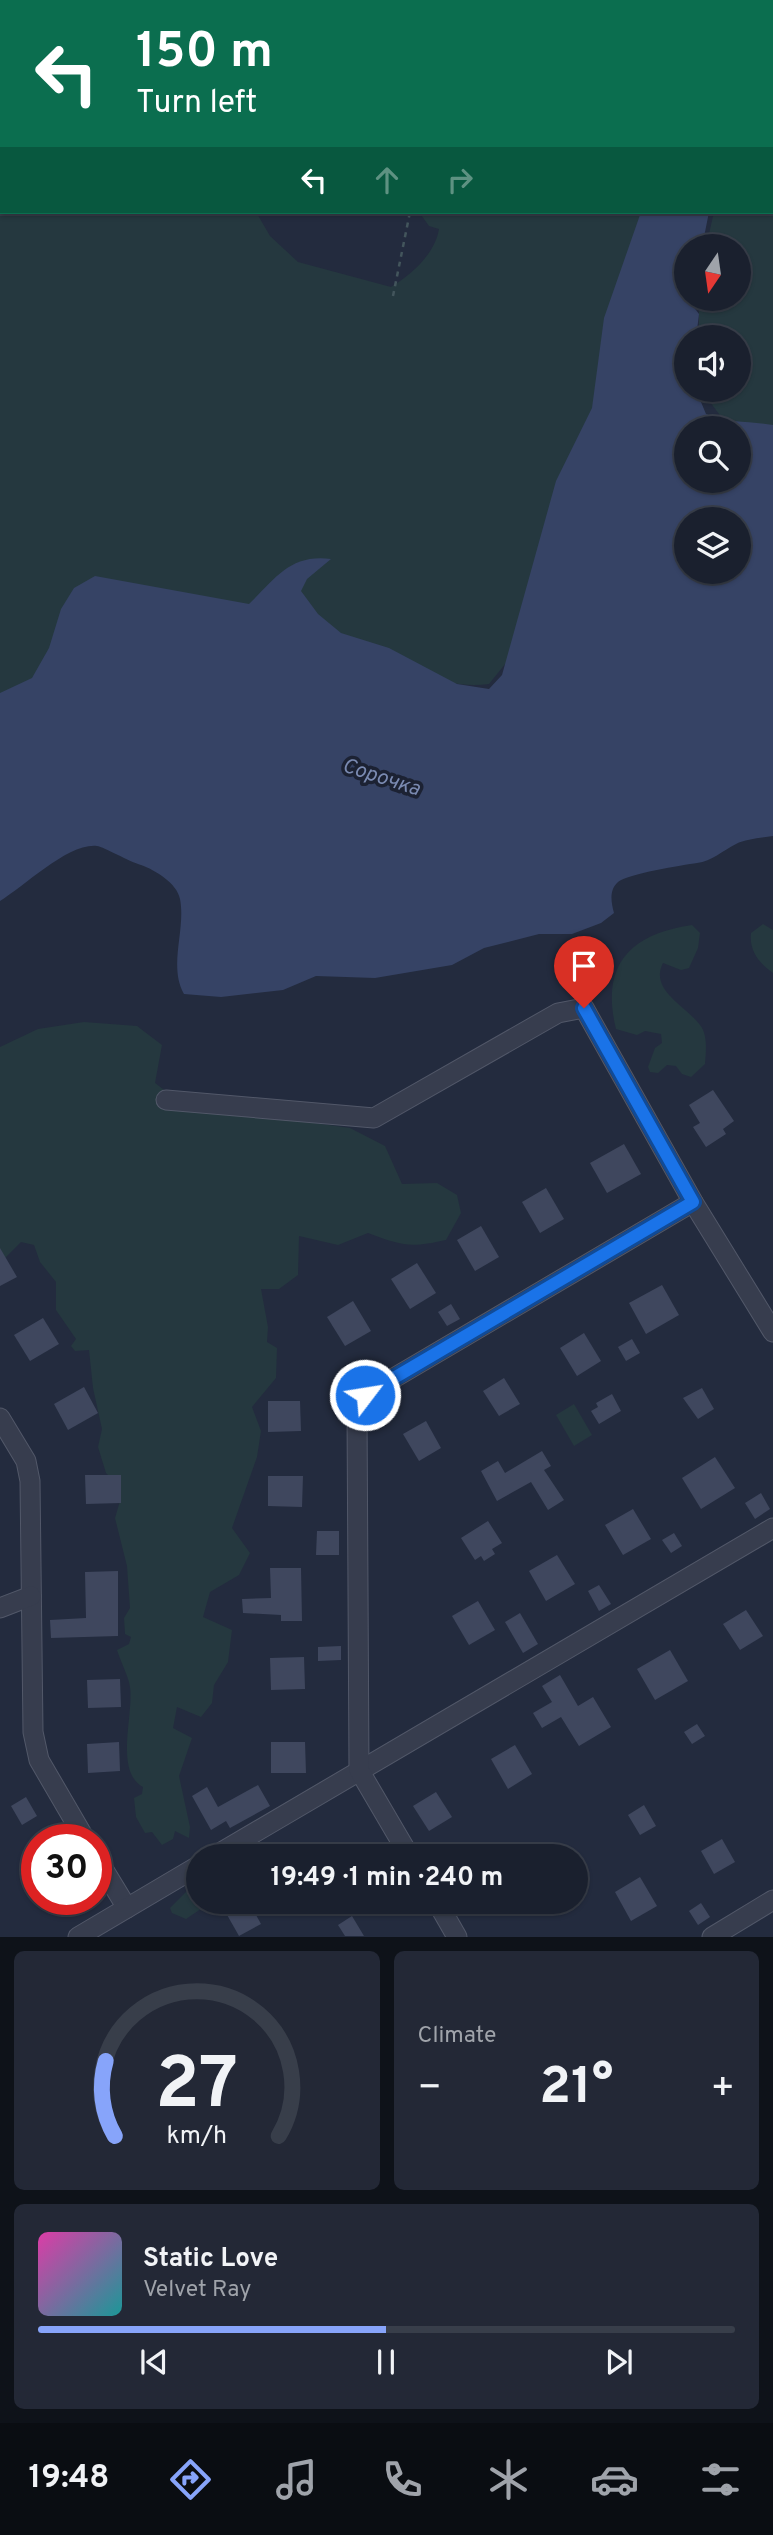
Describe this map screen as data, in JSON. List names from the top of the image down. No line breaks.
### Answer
{"water":["Сорочка"],"north":"bottom","page":{"turn":["150 m","Turn left"],"limit":"30","trip":"19:49 · 1 min · 240 m","tile":"Climate","heat":["−","21°","+"],"song":["Static Love","Velvet Ray"],"tabs":"19:48","gauge":["27","km/h"]}}
